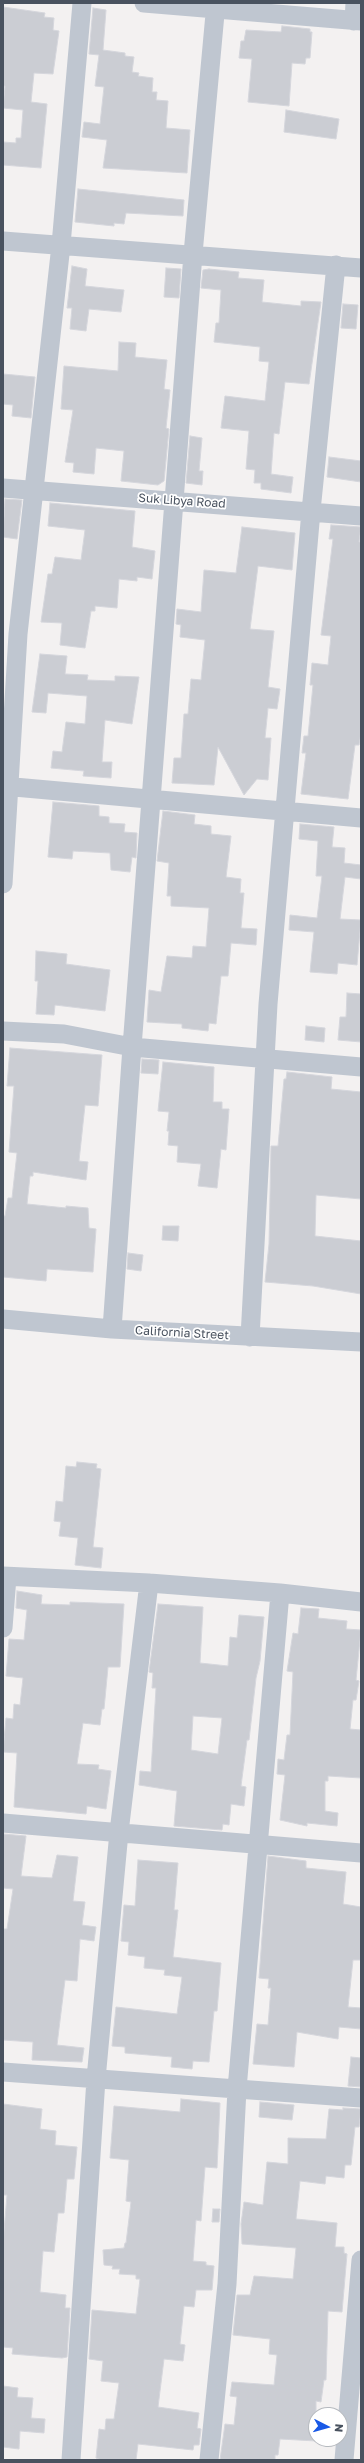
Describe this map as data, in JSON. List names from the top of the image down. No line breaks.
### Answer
{"streets":{"street":["Suk Libya Road","California Street"]},"north":"right"}
